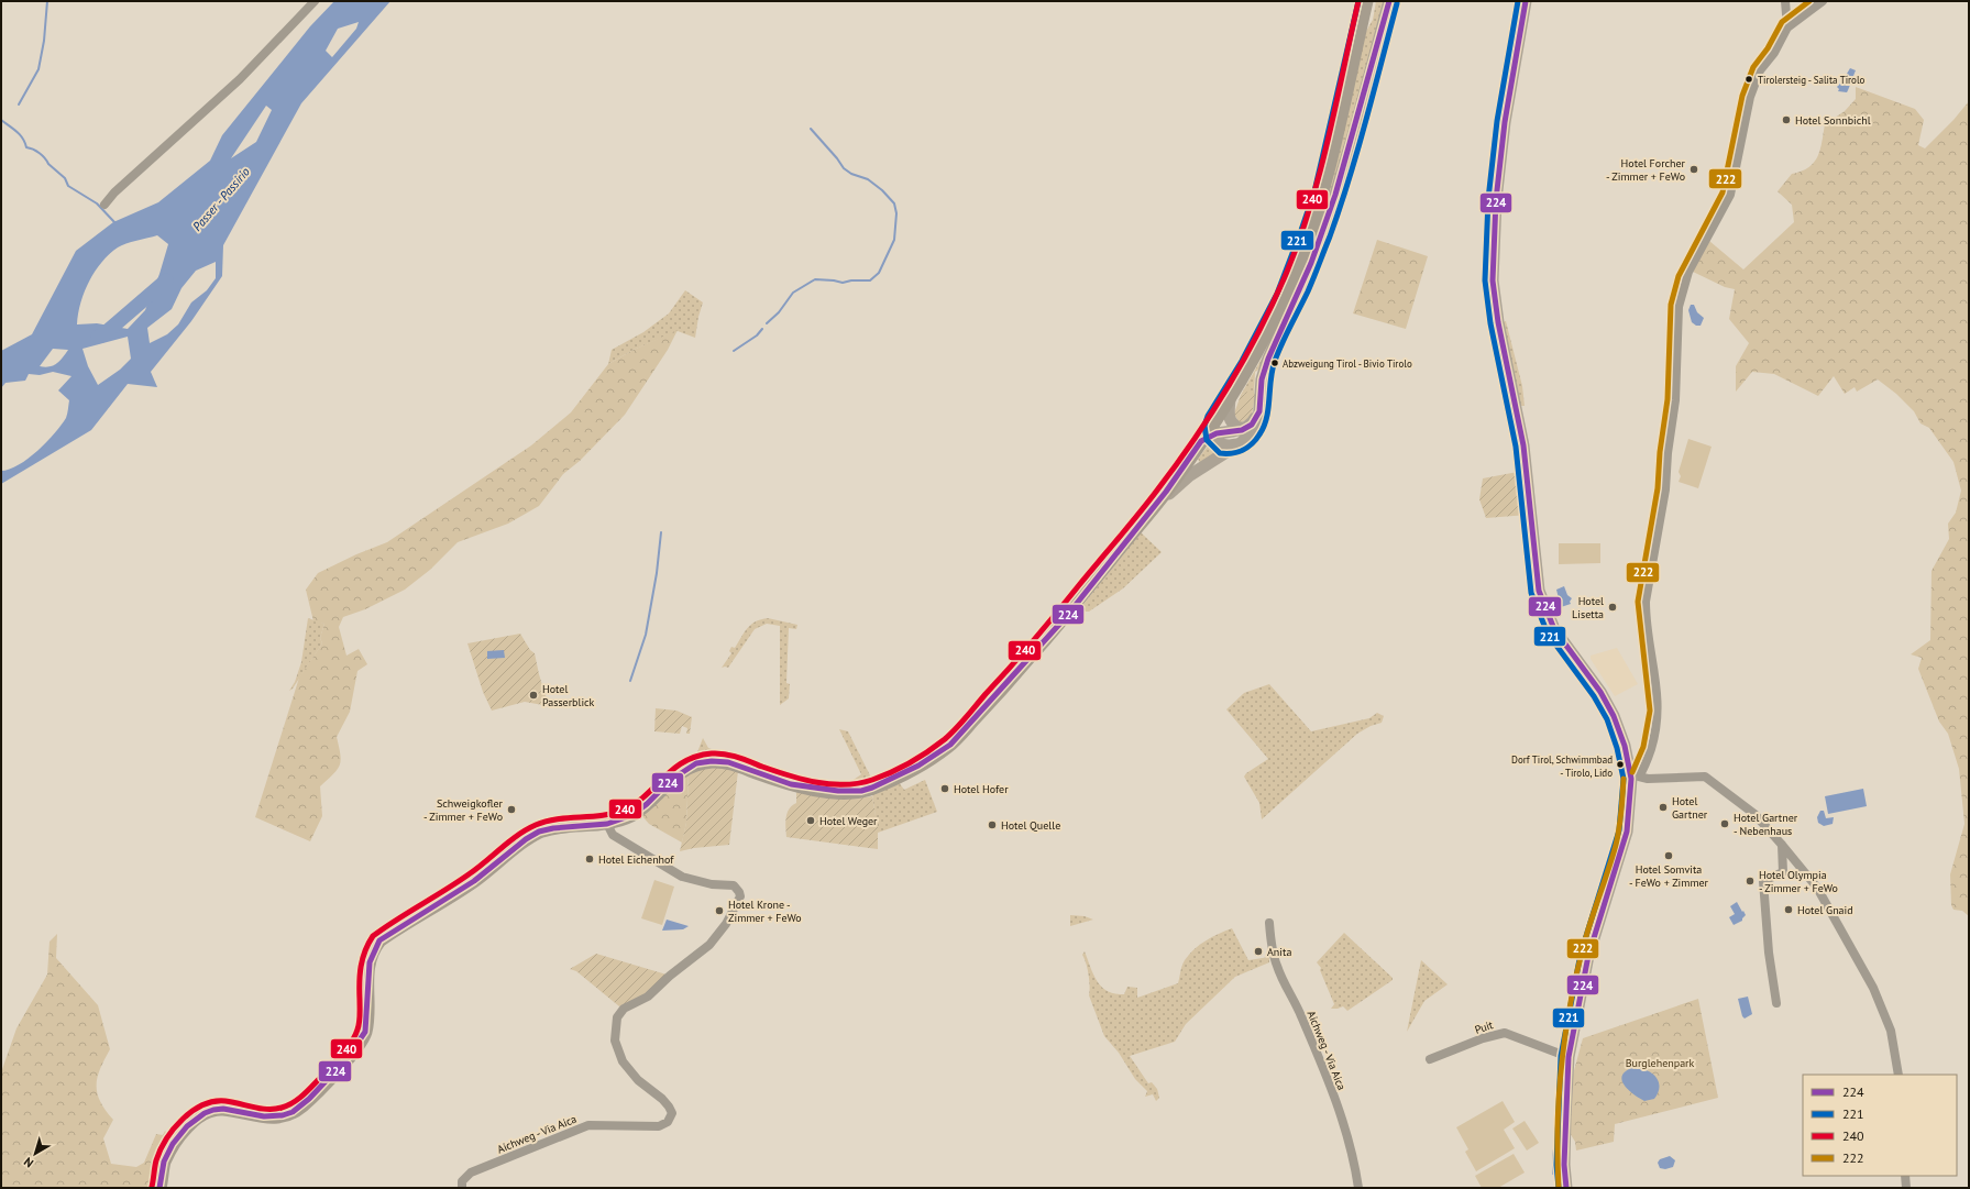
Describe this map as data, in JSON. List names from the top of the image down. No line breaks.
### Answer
{"streets":{"street":["Puit","Aichweg - Via Aica"]},"water":["Passer - Passirio"],"parks":["Burglehenpark"],"places":["Tirolersteig - Salita Tirolo","Hotel Sonnbichl","Hotel Forcher - Zimmer + FeWo","Abzweigung Tirol - Bivio Tirolo","Hotel Lisetta","Hotel Passerblick","Dorf Tirol, Schwimmbad - Tirolo, Lido","Hotel Hofer","Hotel Gartner","Schweigkofler - Zimmer + FeWo","Hotel Weger","Hotel Gartner - Nebenhaus","Hotel Quelle","Hotel Somvita - FeWo + Zimmer","Hotel Eichenhof","Hotel Olympia - Zimmer + FeWo","Hotel Gnaid","Hotel Krone - Zimmer + FeWo","Anita"],"lines":["transit line 224","transit line 221","transit line 240","transit line 222"],"legend":["224","221","240","222"],"north":"bottom left"}
